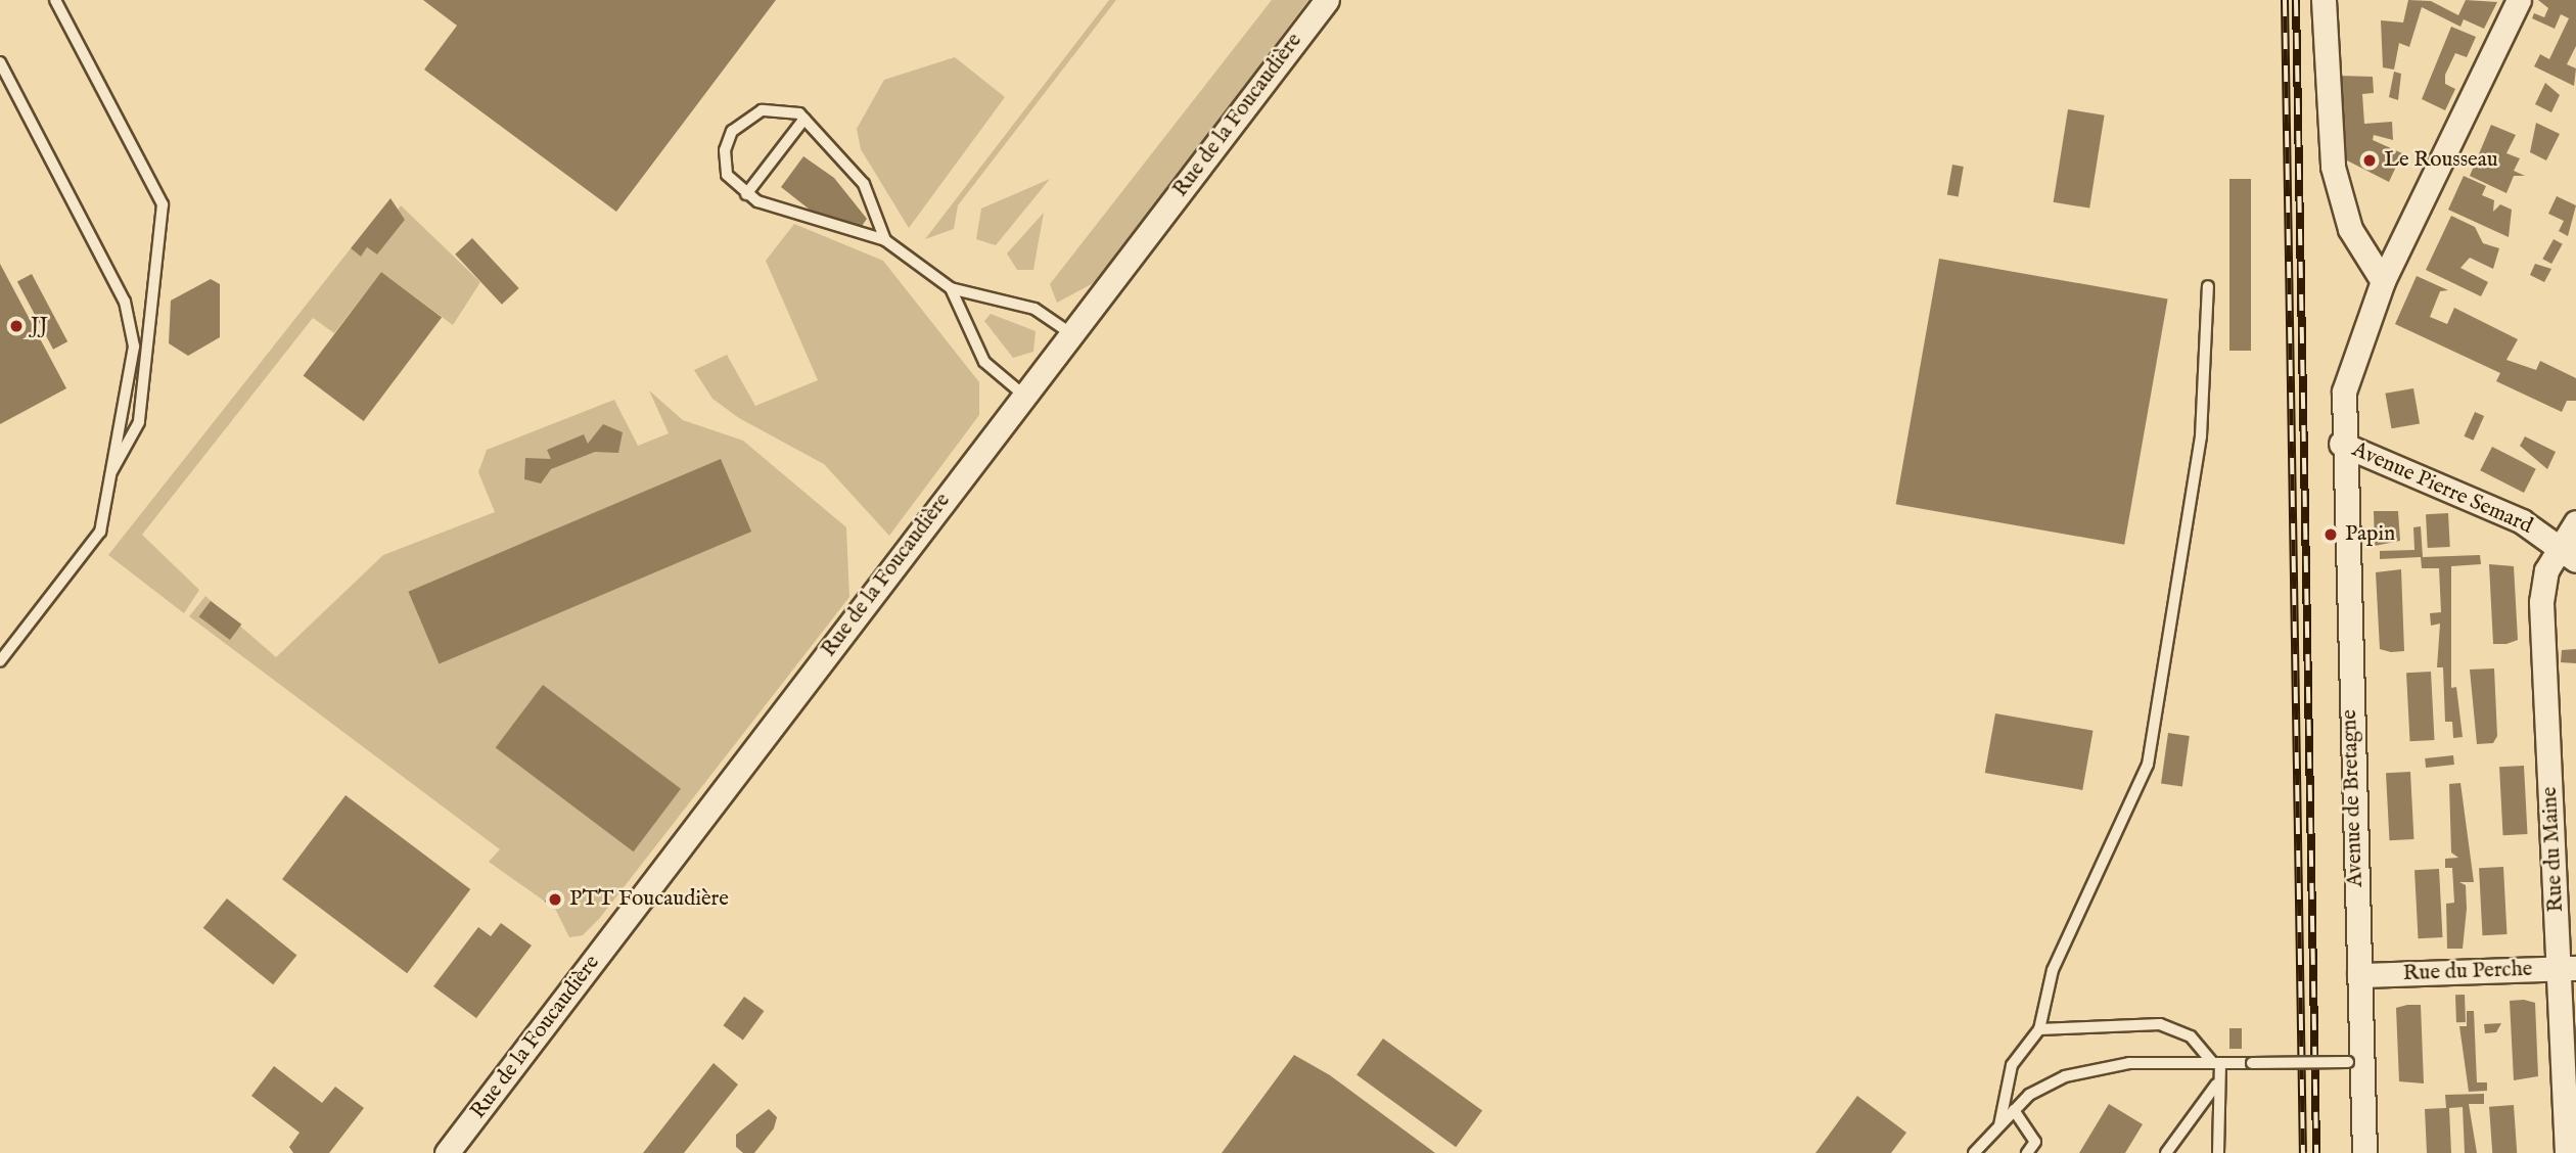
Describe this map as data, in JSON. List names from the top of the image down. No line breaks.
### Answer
{"streets":{"street":["Rue de la Foucaudière","Avenue Pierre Semard","Avenue de Bretagne","Rue du Maine","Rue du Perche"]},"crossings":[["Avenue Pierre Semard","Avenue de Bretagne"],["Avenue Pierre Semard","Rue du Maine"],["Avenue de Bretagne","Rue du Perche"],["Rue du Maine","Rue du Perche"]],"places":["Le Rousseau","JJ","Papin","PTT Foucaudière"]}
